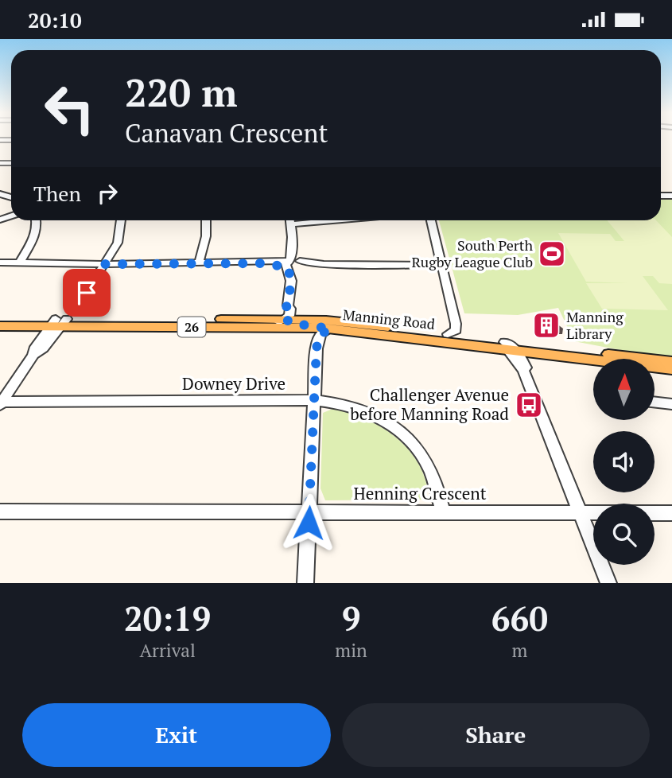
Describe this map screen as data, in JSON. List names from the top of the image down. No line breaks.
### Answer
{"streets":{"main road":["Manning Road","26"],"street":["Downey Drive","Henning Crescent"]},"crossings":[["Downey Drive","Henning Crescent"]],"places":{"sports":["South Perth Rugby League Club"],"building":["Manning Library"],"bus stop":["Challenger Avenue before Manning Road"]},"north":"top","page":{"status":"20:10","turn":["220 m","Canavan Crescent"],"then":"Then","eta":["20:19","Arrival","9","min","660","m"],"buttons":["Exit","Share"]}}
